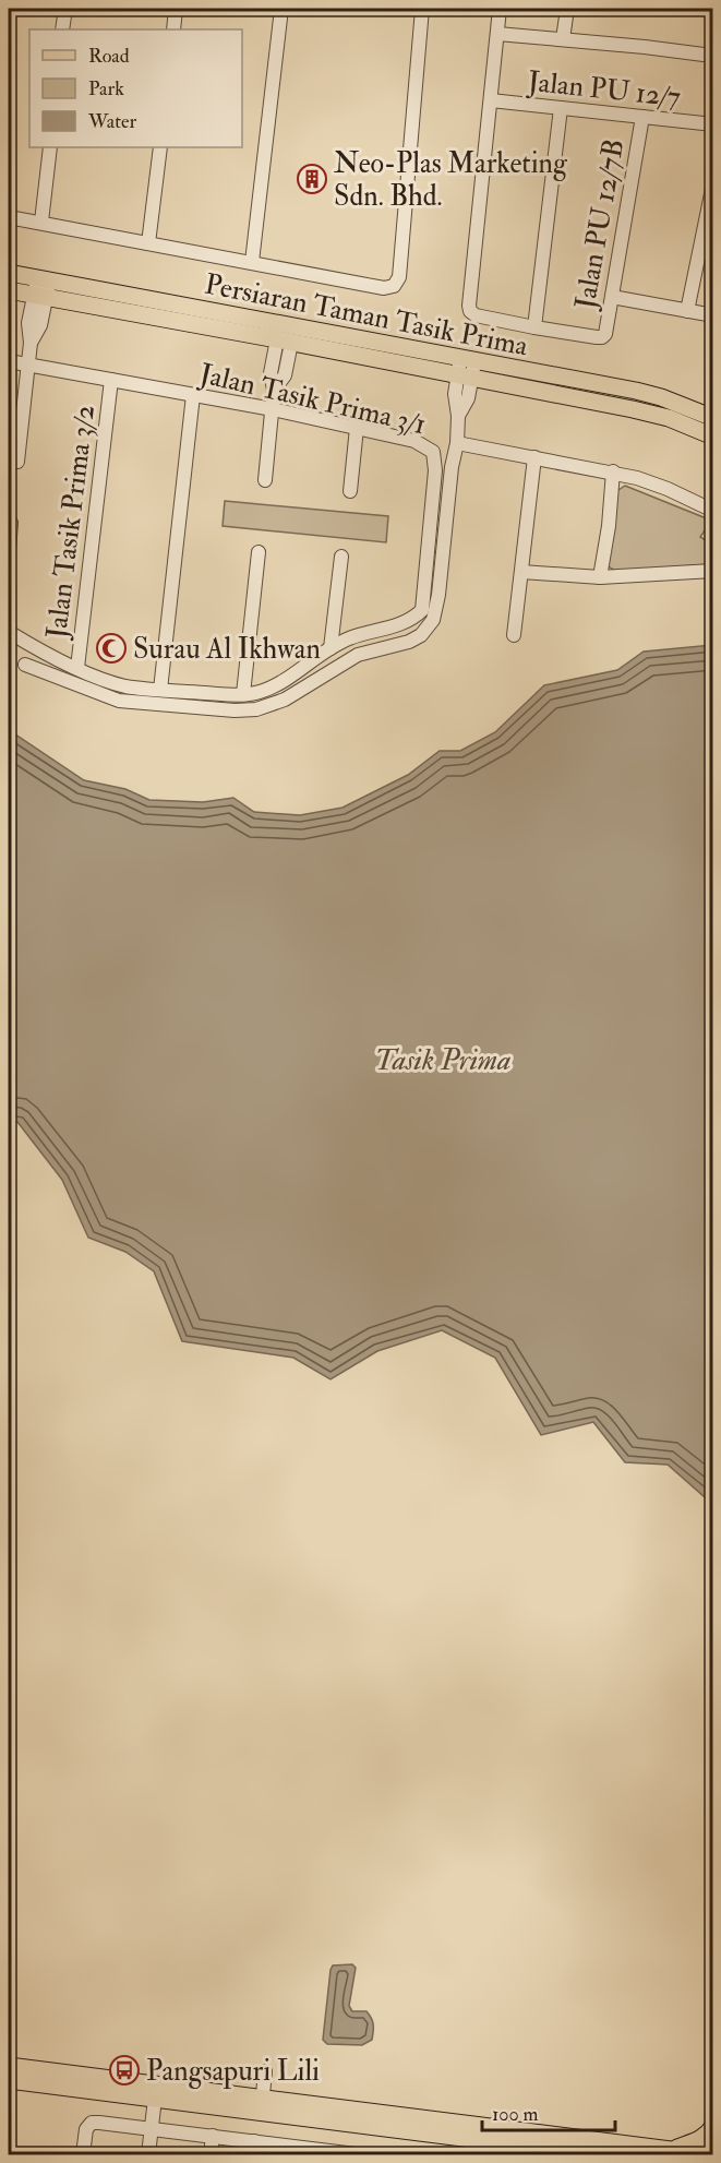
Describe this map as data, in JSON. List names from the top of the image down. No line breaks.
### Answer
{"streets":{"main road":["Persiaran Taman Tasik Prima"],"street":["Jalan PU 12/7","Jalan PU 12/7B","Jalan Tasik Prima 3/1","Jalan Tasik Prima 3/2"]},"crossings":[["Jalan PU 12/7","Jalan PU 12/7B"],["Jalan Tasik Prima 3/1","Jalan Tasik Prima 3/2"]],"water":["Tasik Prima"],"places":{"building":["Neo-Plas Marketing Sdn. Bhd."],"mosque":["Surau Al Ikhwan"],"bus stop":["Pangsapuri Lili"]},"legend":["Road","Park","Water"],"scale_bar":"100 m"}
